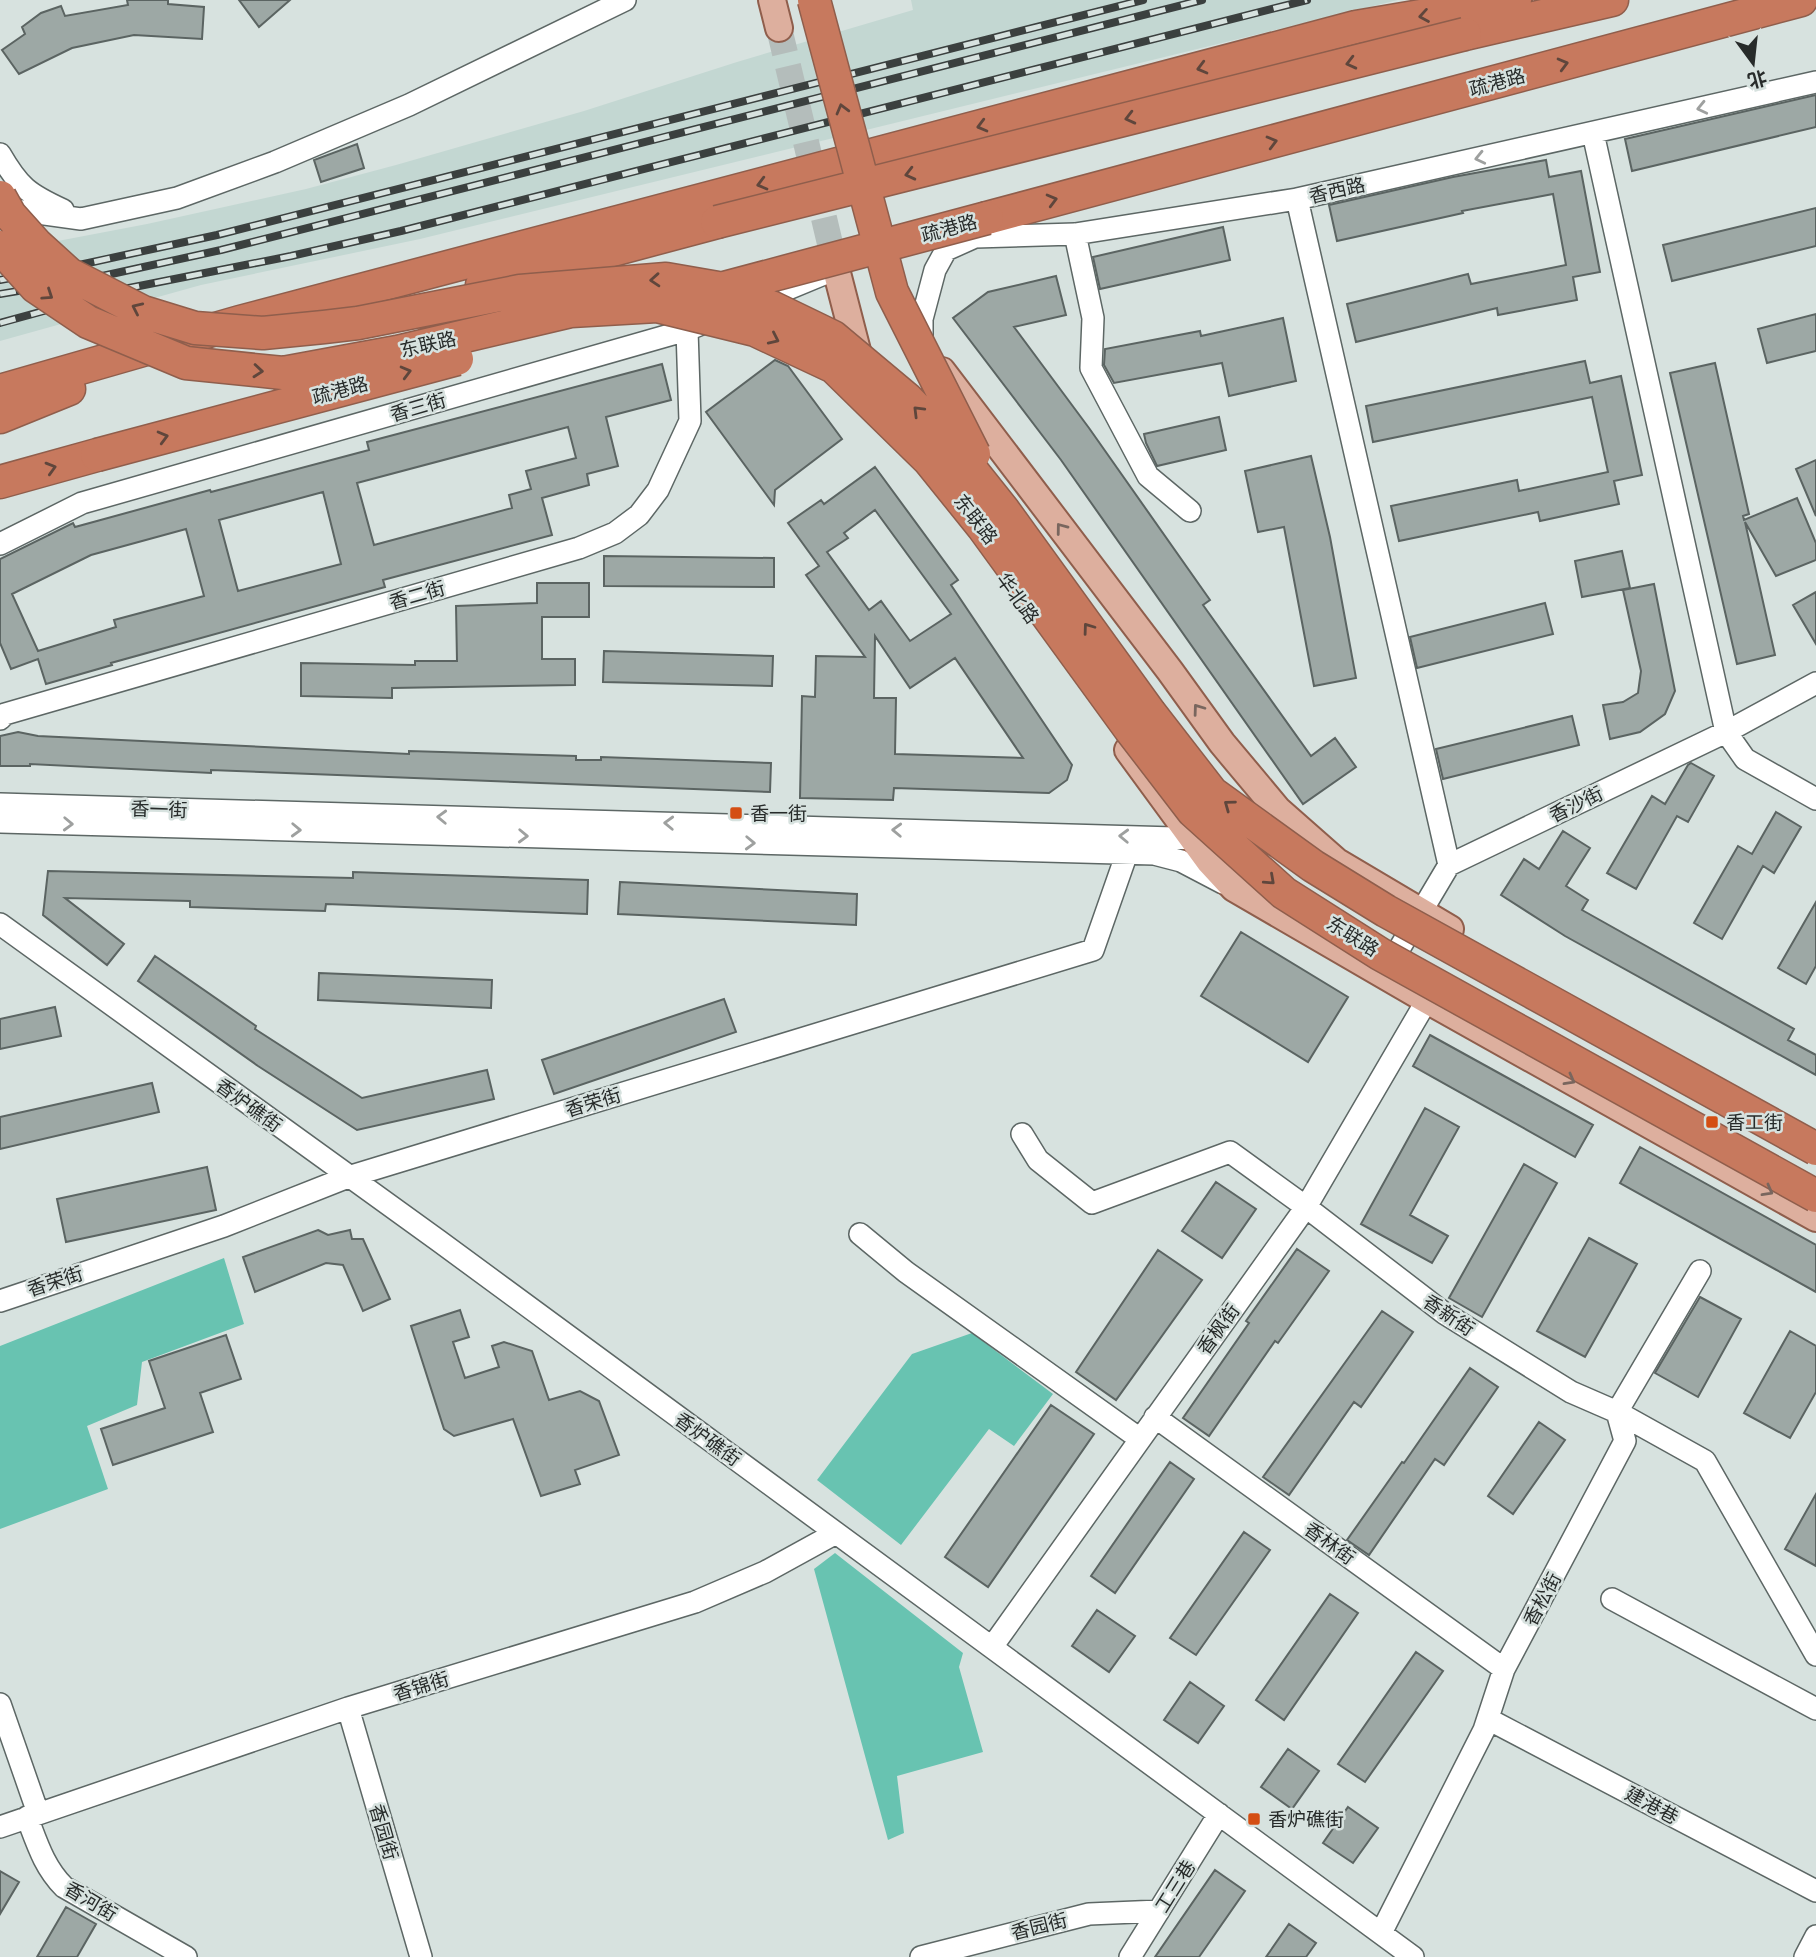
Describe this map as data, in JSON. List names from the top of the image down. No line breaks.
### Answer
{"streets":{"highway":["疏港路","东联路"],"main road":["华北路"],"street":["香西路","香三街","香二街","香沙街","香一街","香荣街","香炉礁街","香新街","香枫街","香林街","香松街","香锦街","建港巷","香园街","工三巷","香河街"]},"crossings":[["香三街","香二街"],["香三街","华北路"],["华北路","香一街"],["华北路","香枫街"],["香一街","香荣街"],["香荣街","香炉礁街"],["香炉礁街","香枫街"],["香炉礁街","香松街"],["香炉礁街","香锦街"],["香炉礁街","工三巷"],["香新街","香枫街"],["香新街","香松街"],["香枫街","香林街"],["香林街","香松街"],["香松街","建港巷"],["香锦街","香园街"],["香锦街","香河街"],["香园街","工三巷"]],"one_way":["香西路"],"places":{"transit":["香一街","香工街","香炉礁街"]},"north":"bottom"}
